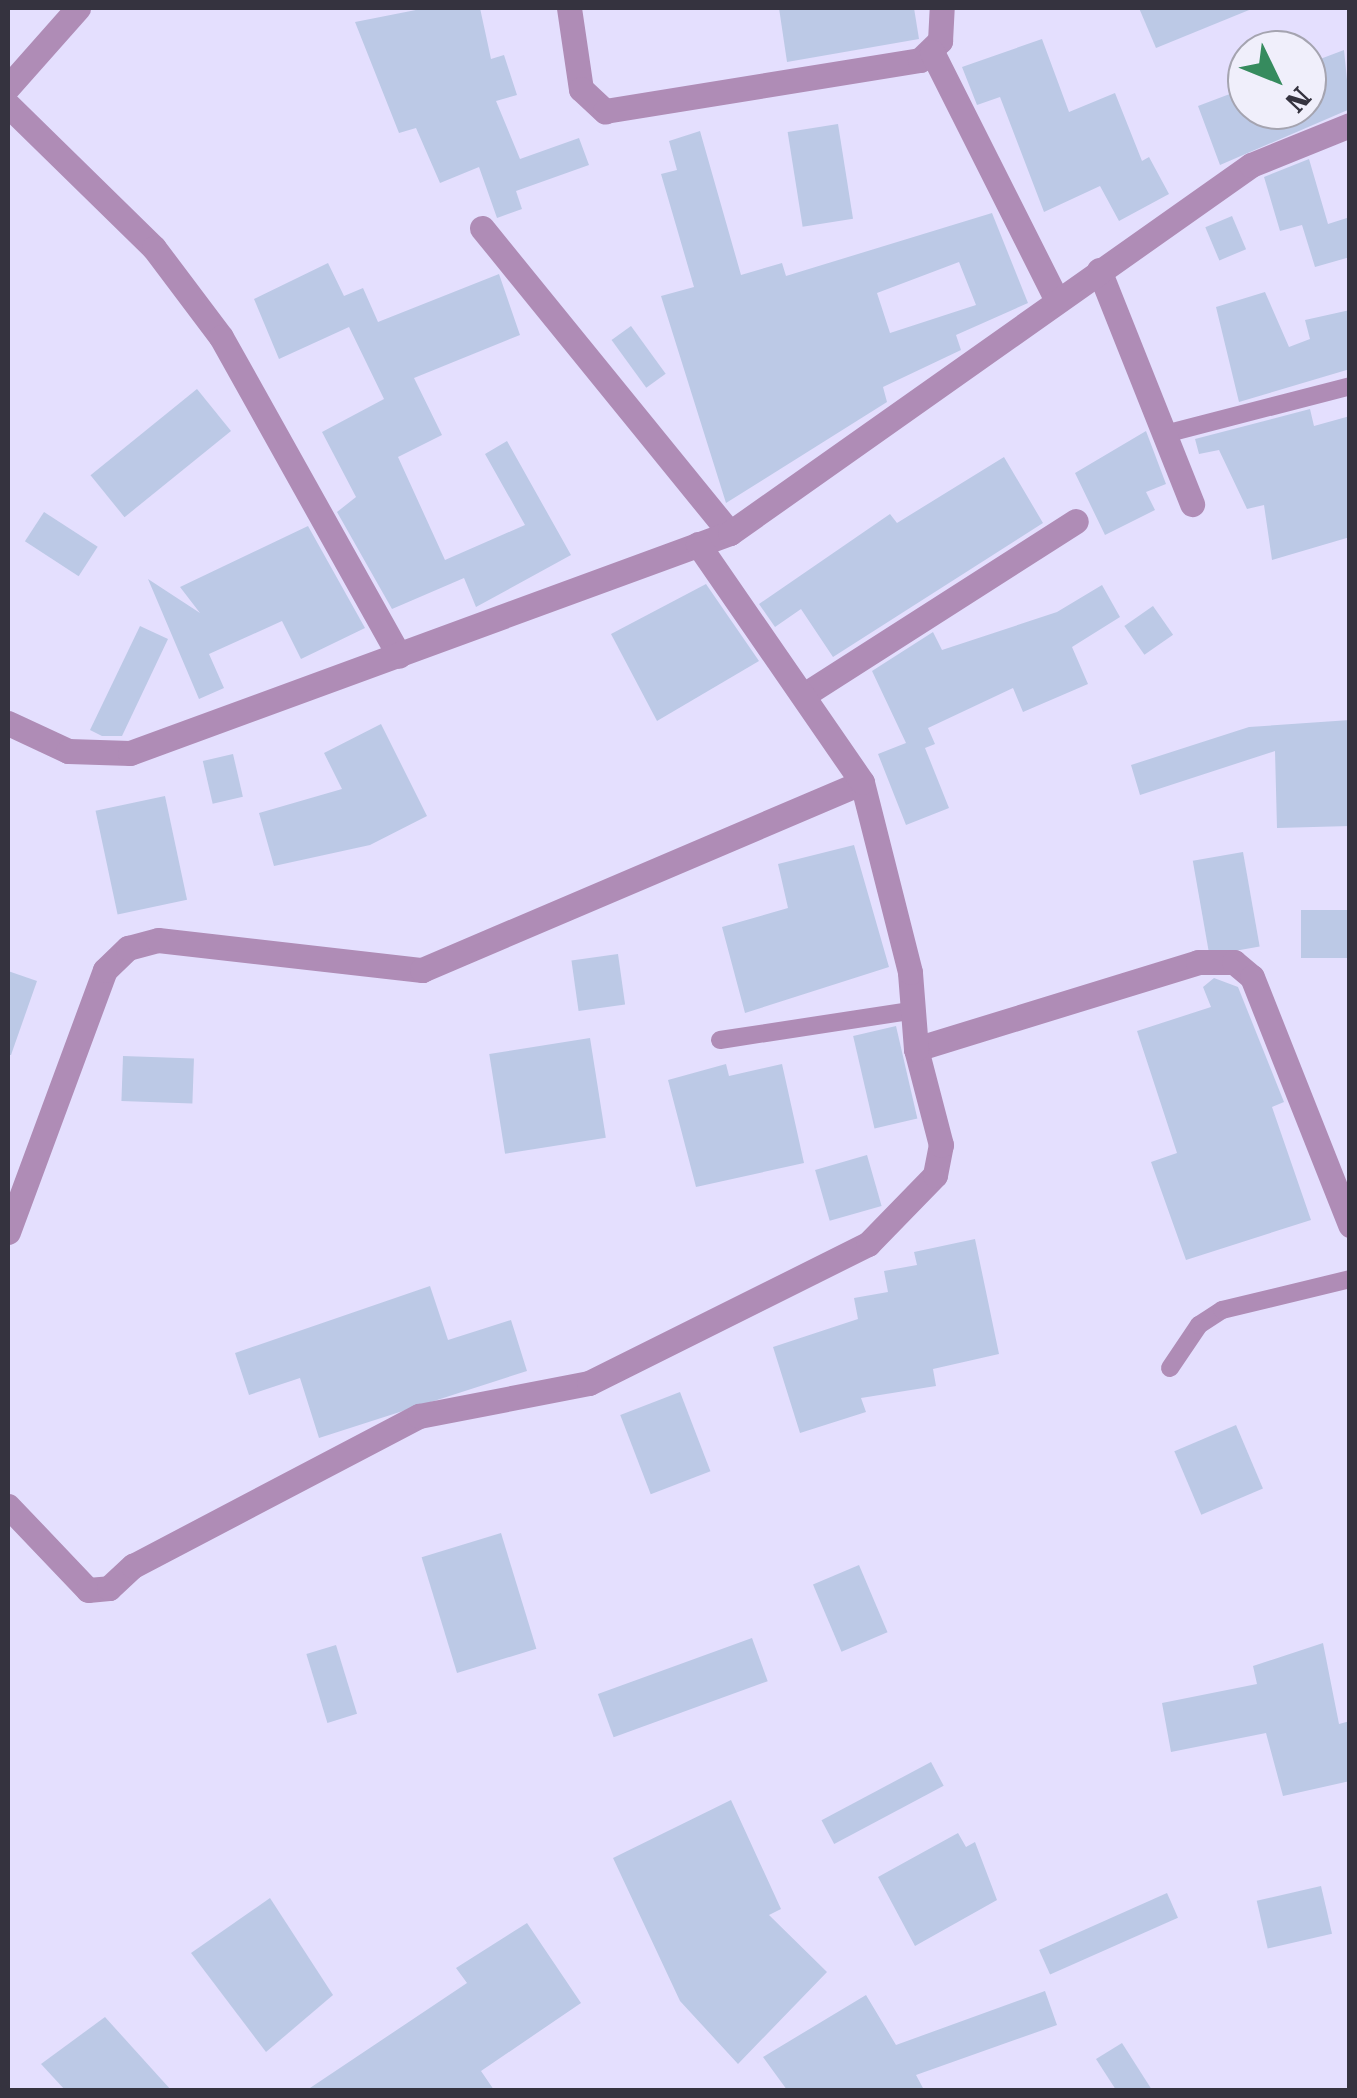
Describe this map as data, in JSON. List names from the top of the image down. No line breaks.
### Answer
{"north":"bottom right"}
